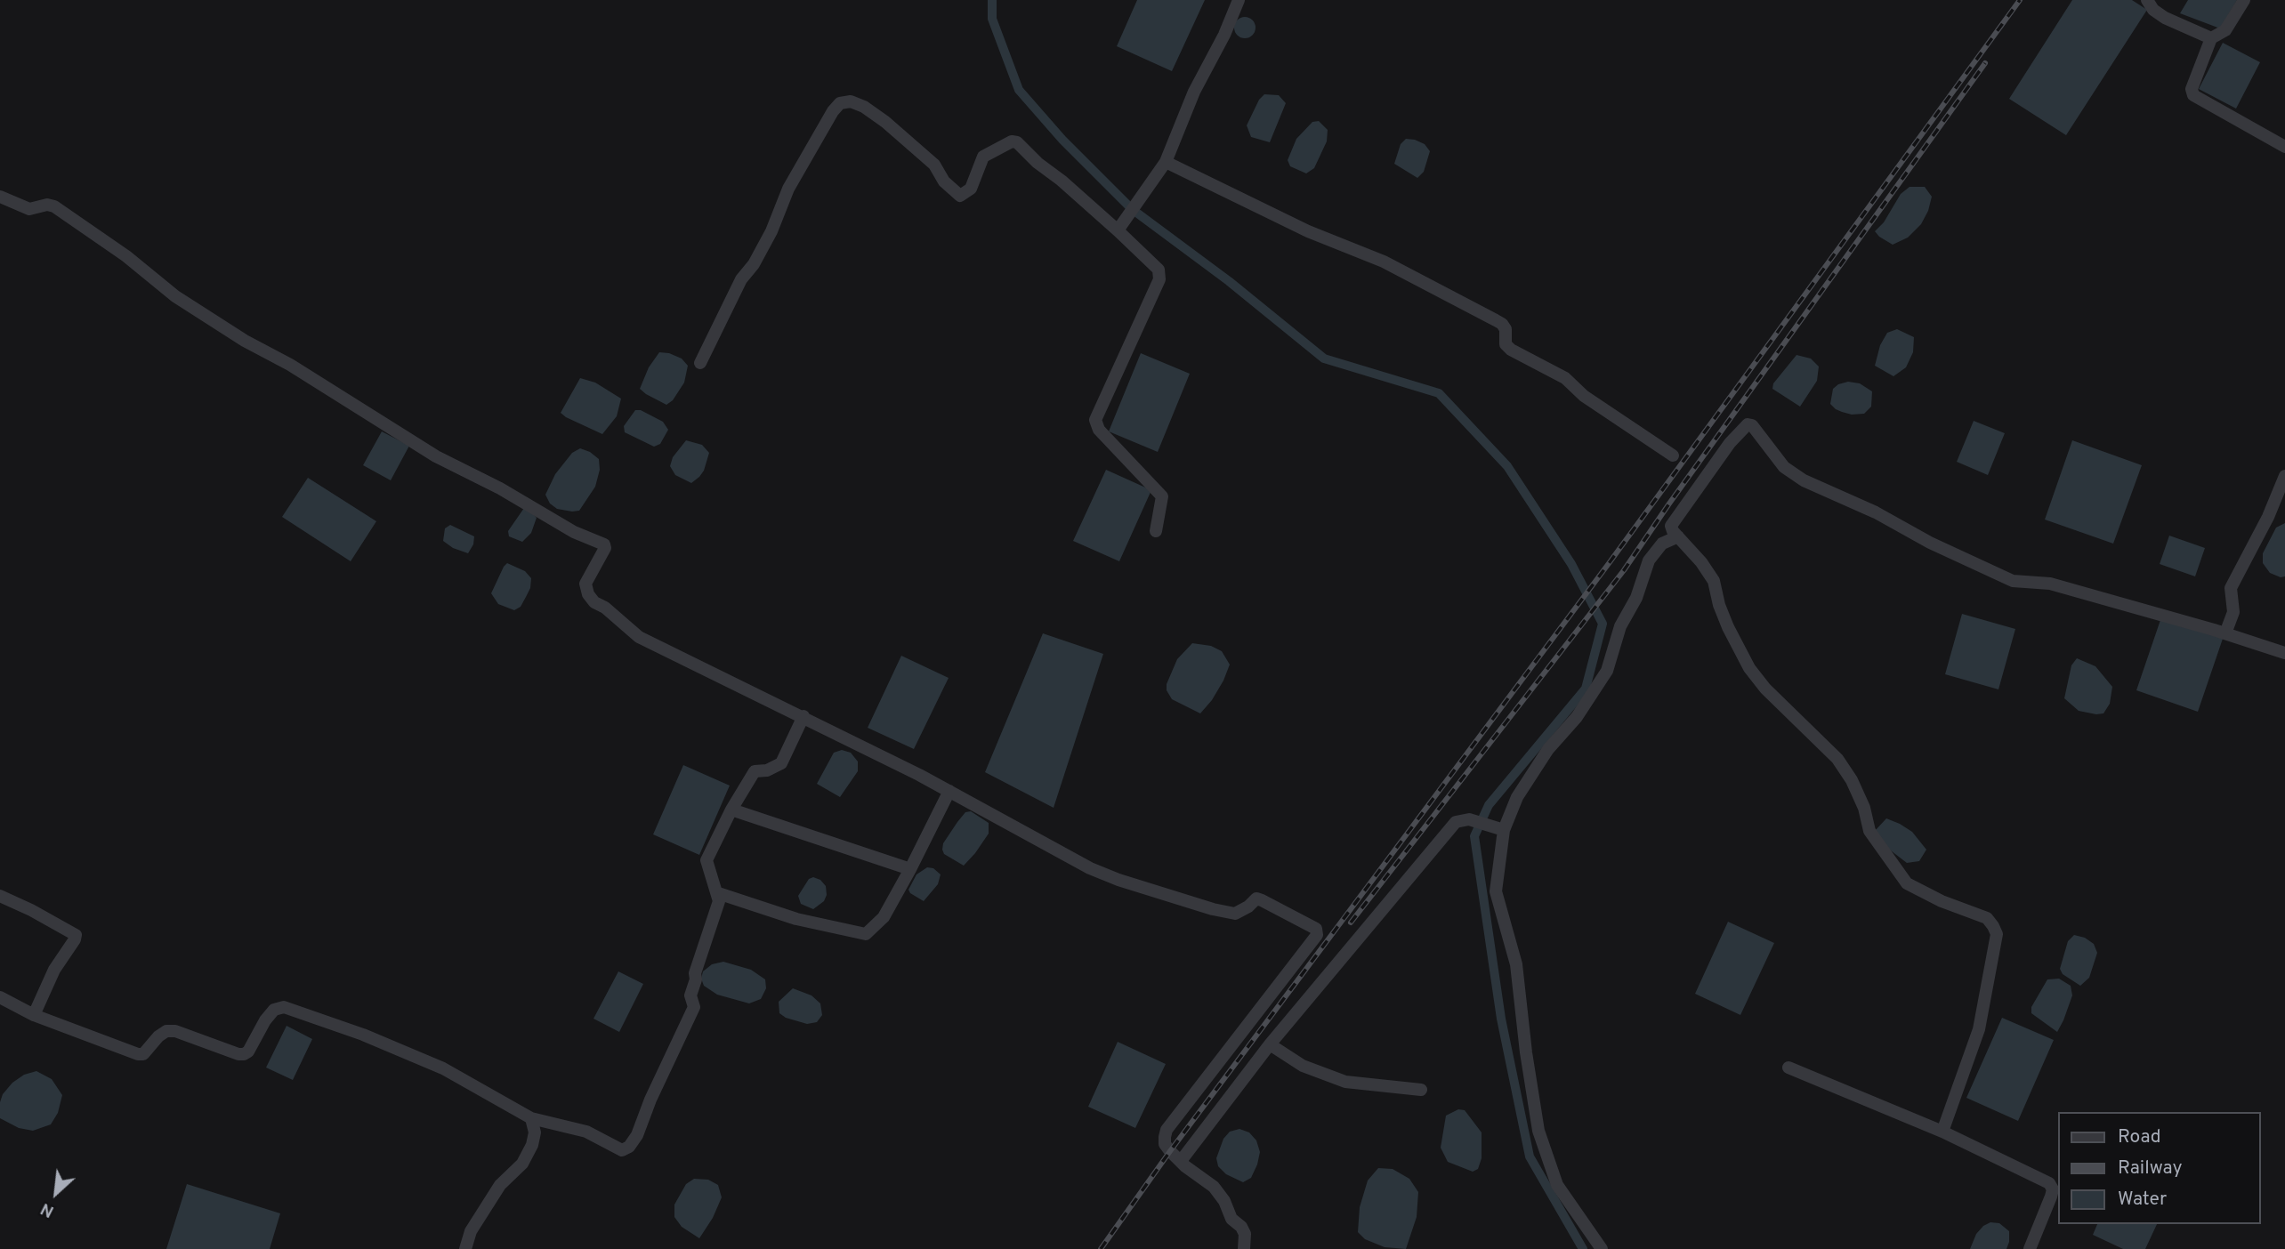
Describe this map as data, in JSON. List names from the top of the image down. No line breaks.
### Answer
{"legend":["Road","Railway","Water"],"north":"bottom left"}
